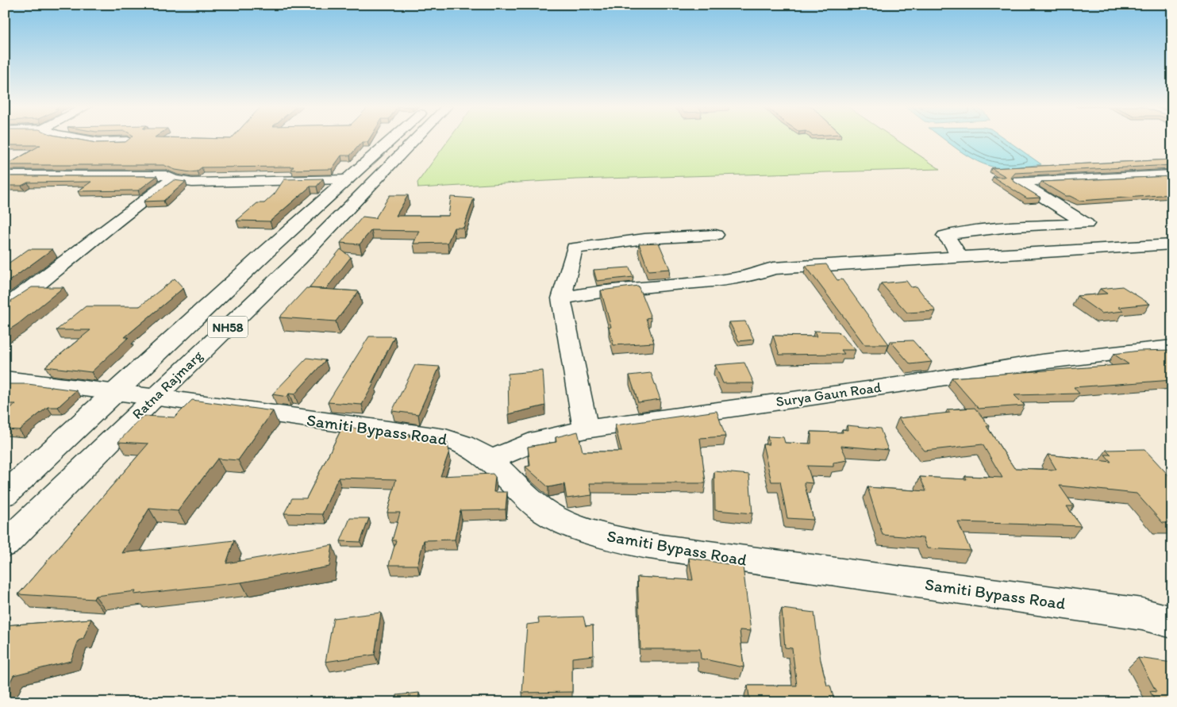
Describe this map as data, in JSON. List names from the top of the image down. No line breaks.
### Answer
{"streets":{"main road":["NH58","Ratna Rajmarg","Surya Gaun Road","Samiti Bypass Road"]},"crossings":[["Ratna Rajmarg","Samiti Bypass Road"],["Surya Gaun Road","Samiti Bypass Road"]]}
